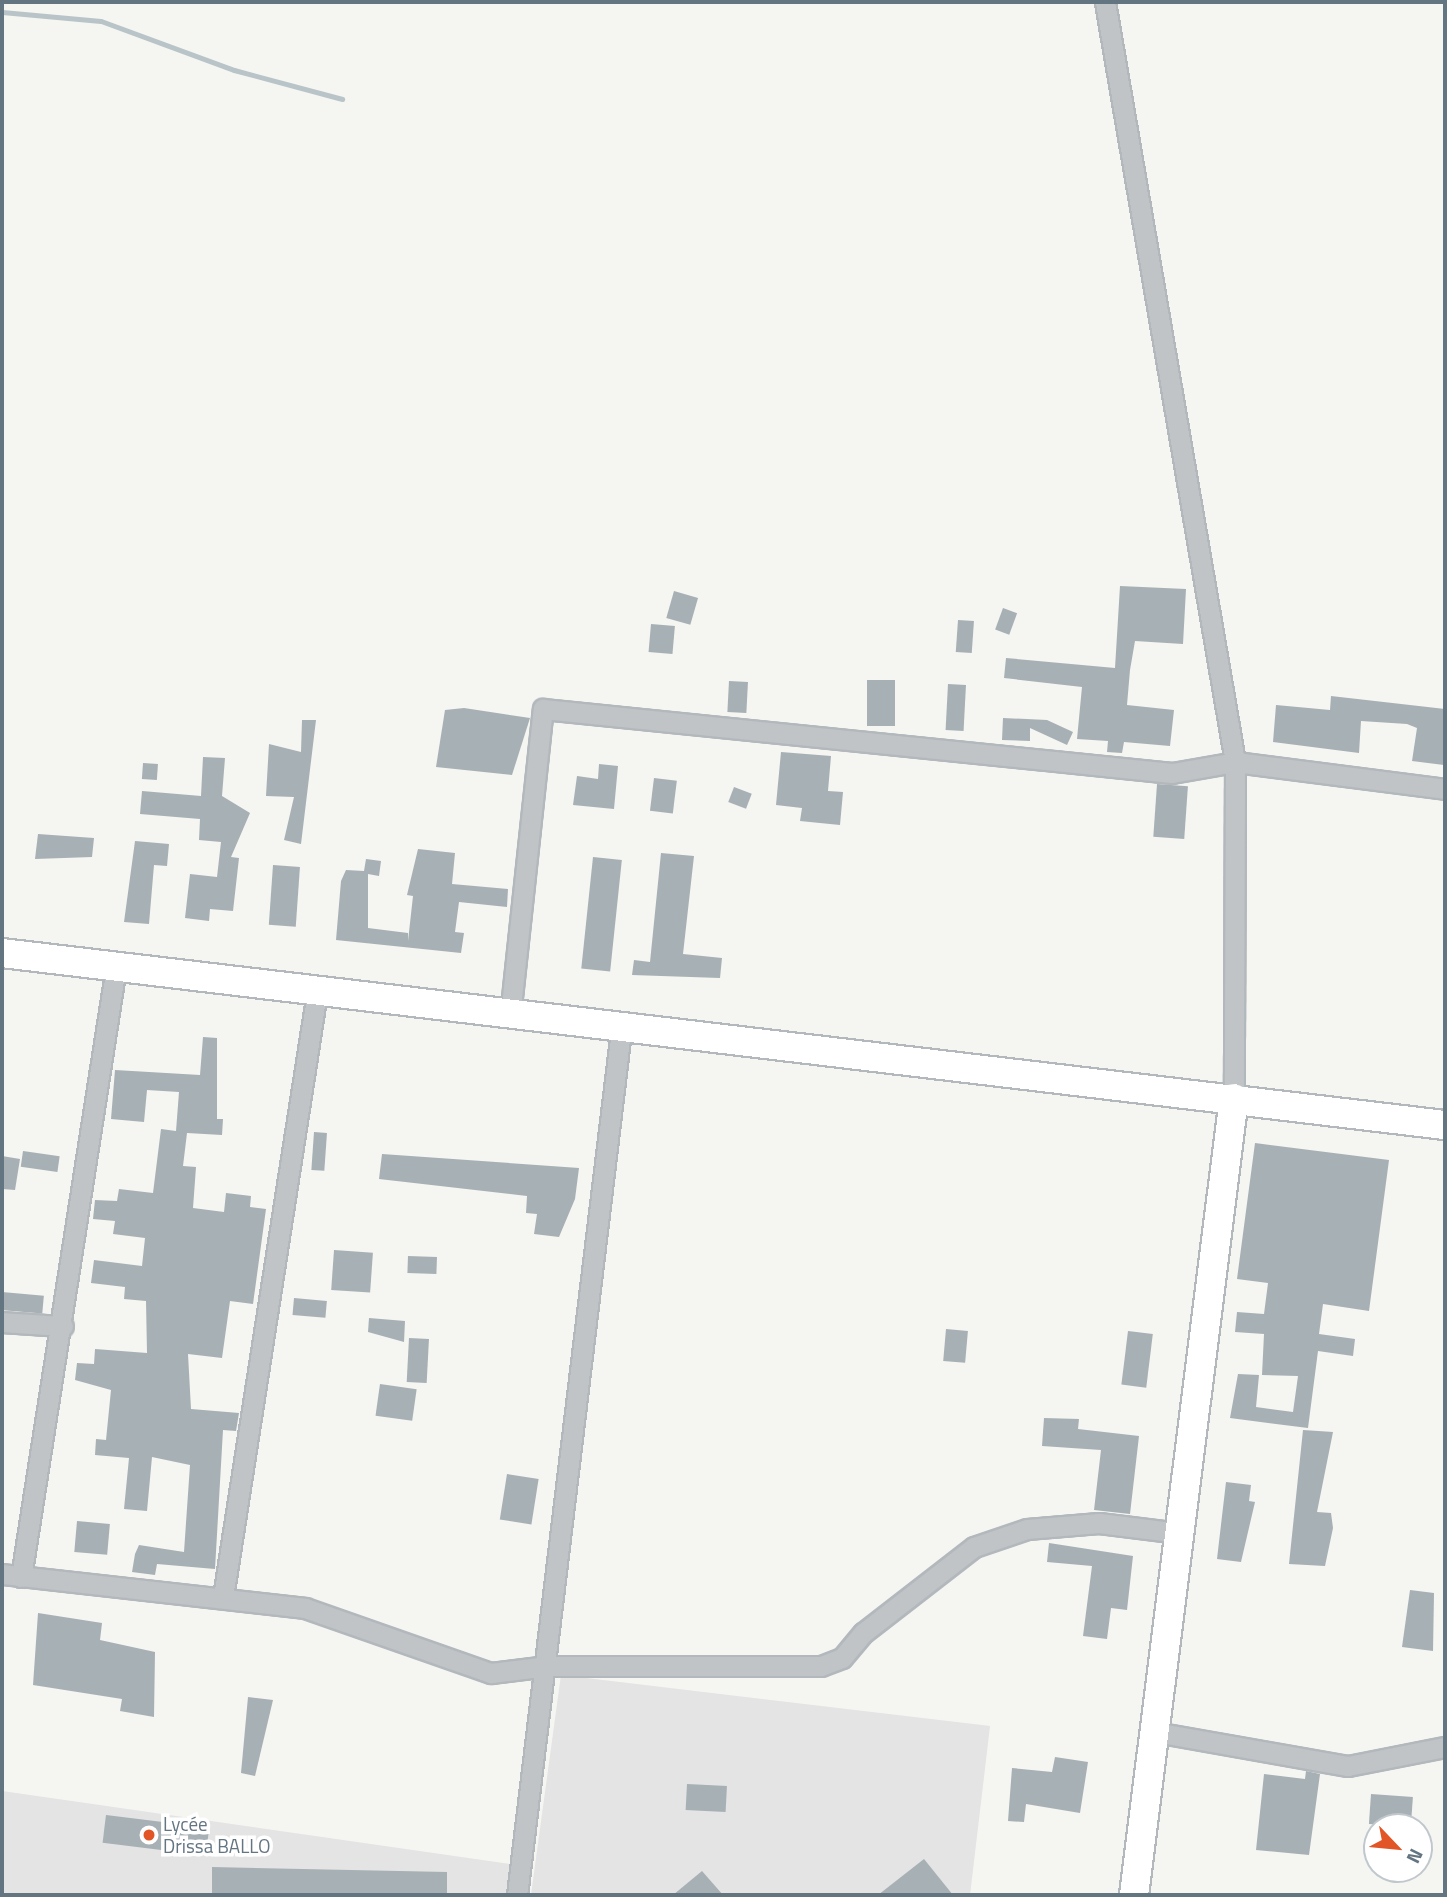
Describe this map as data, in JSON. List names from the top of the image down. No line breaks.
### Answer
{"places":["Lycée Drissa BALLO"],"north":"bottom right"}
